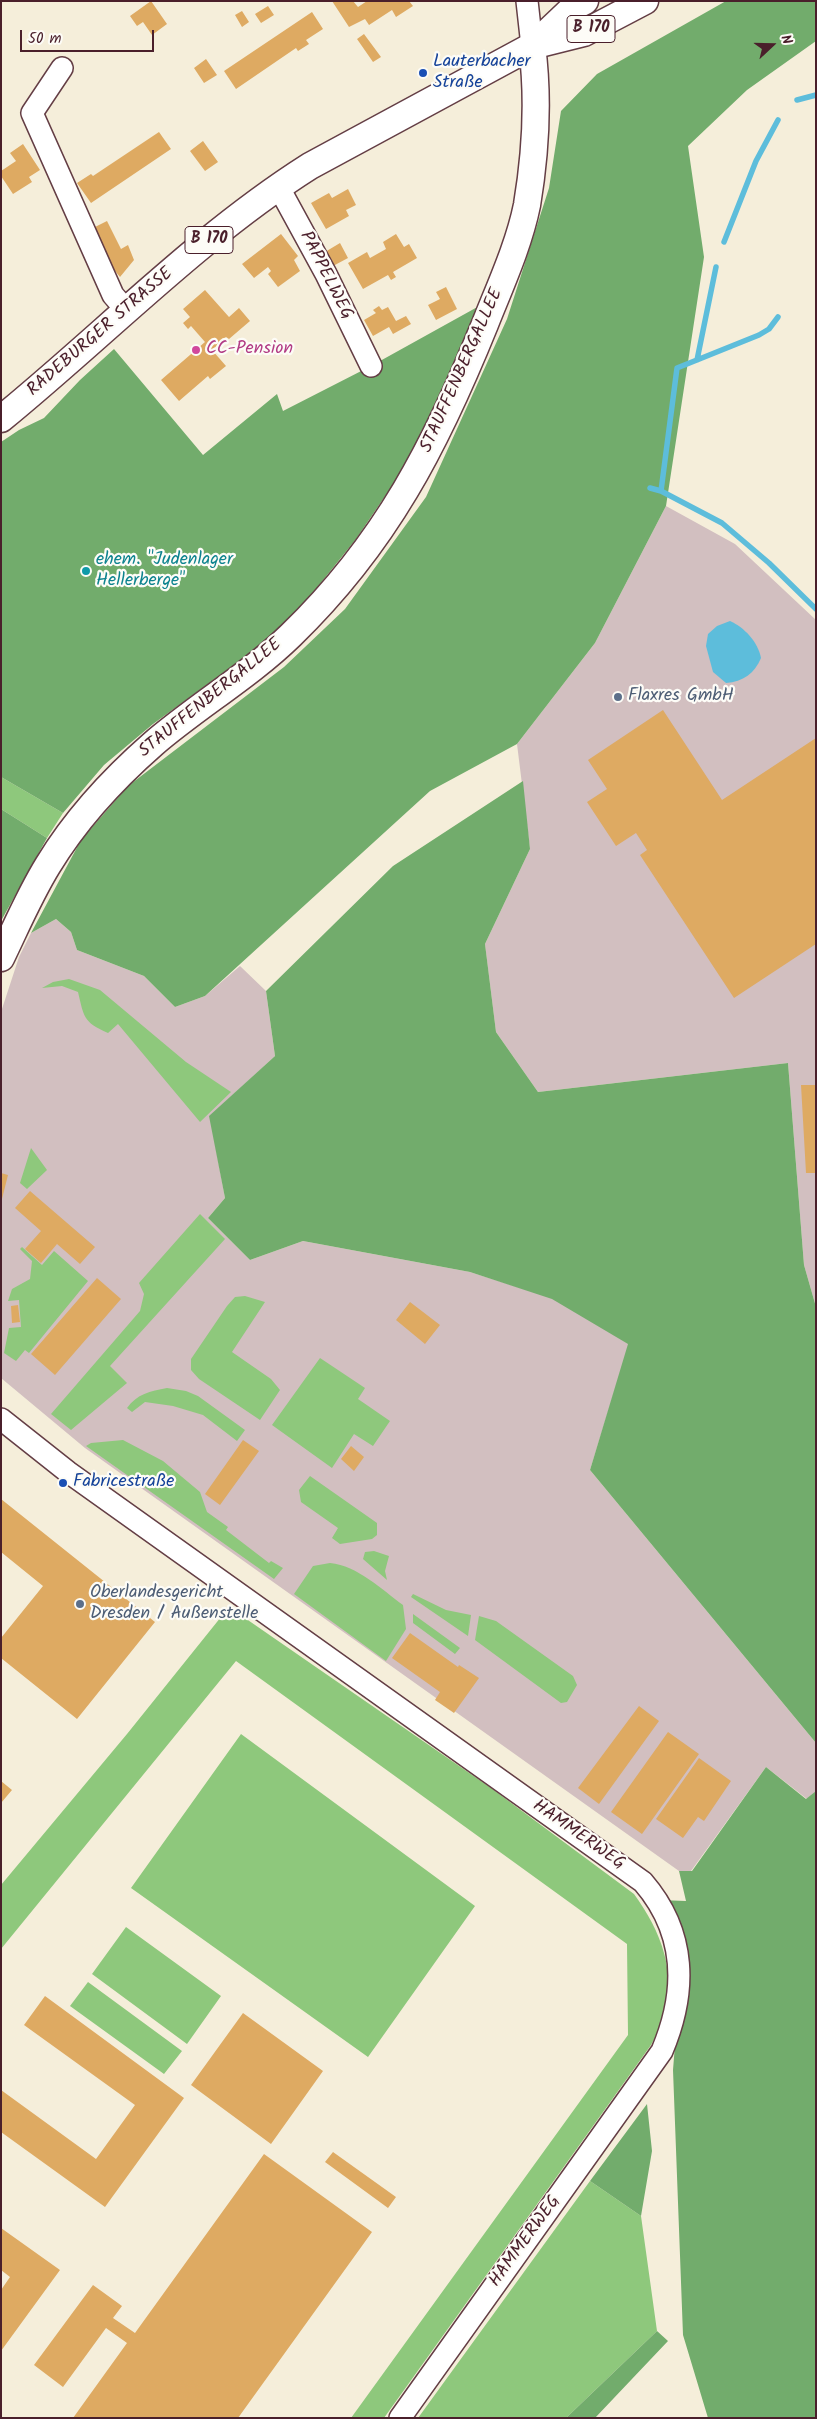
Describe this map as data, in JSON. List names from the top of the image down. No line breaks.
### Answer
{"streets":{"main road":["B 170","RADEBURGER STRASSE","STAUFFENBERGALLEE"],"street":["PAPPELWEG","HAMMERWEG"]},"crossings":[["PAPPELWEG","RADEBURGER STRASSE"],["RADEBURGER STRASSE","STAUFFENBERGALLEE"]],"places":["Lauterbacher Straße","CC-Pension","ehem. \"Judenlager Hellerberge\"","Flaxres GmbH","Fabricestraße","Oberlandesgericht Dresden / Außenstelle"],"scale_bar":"50 m","north":"right"}
